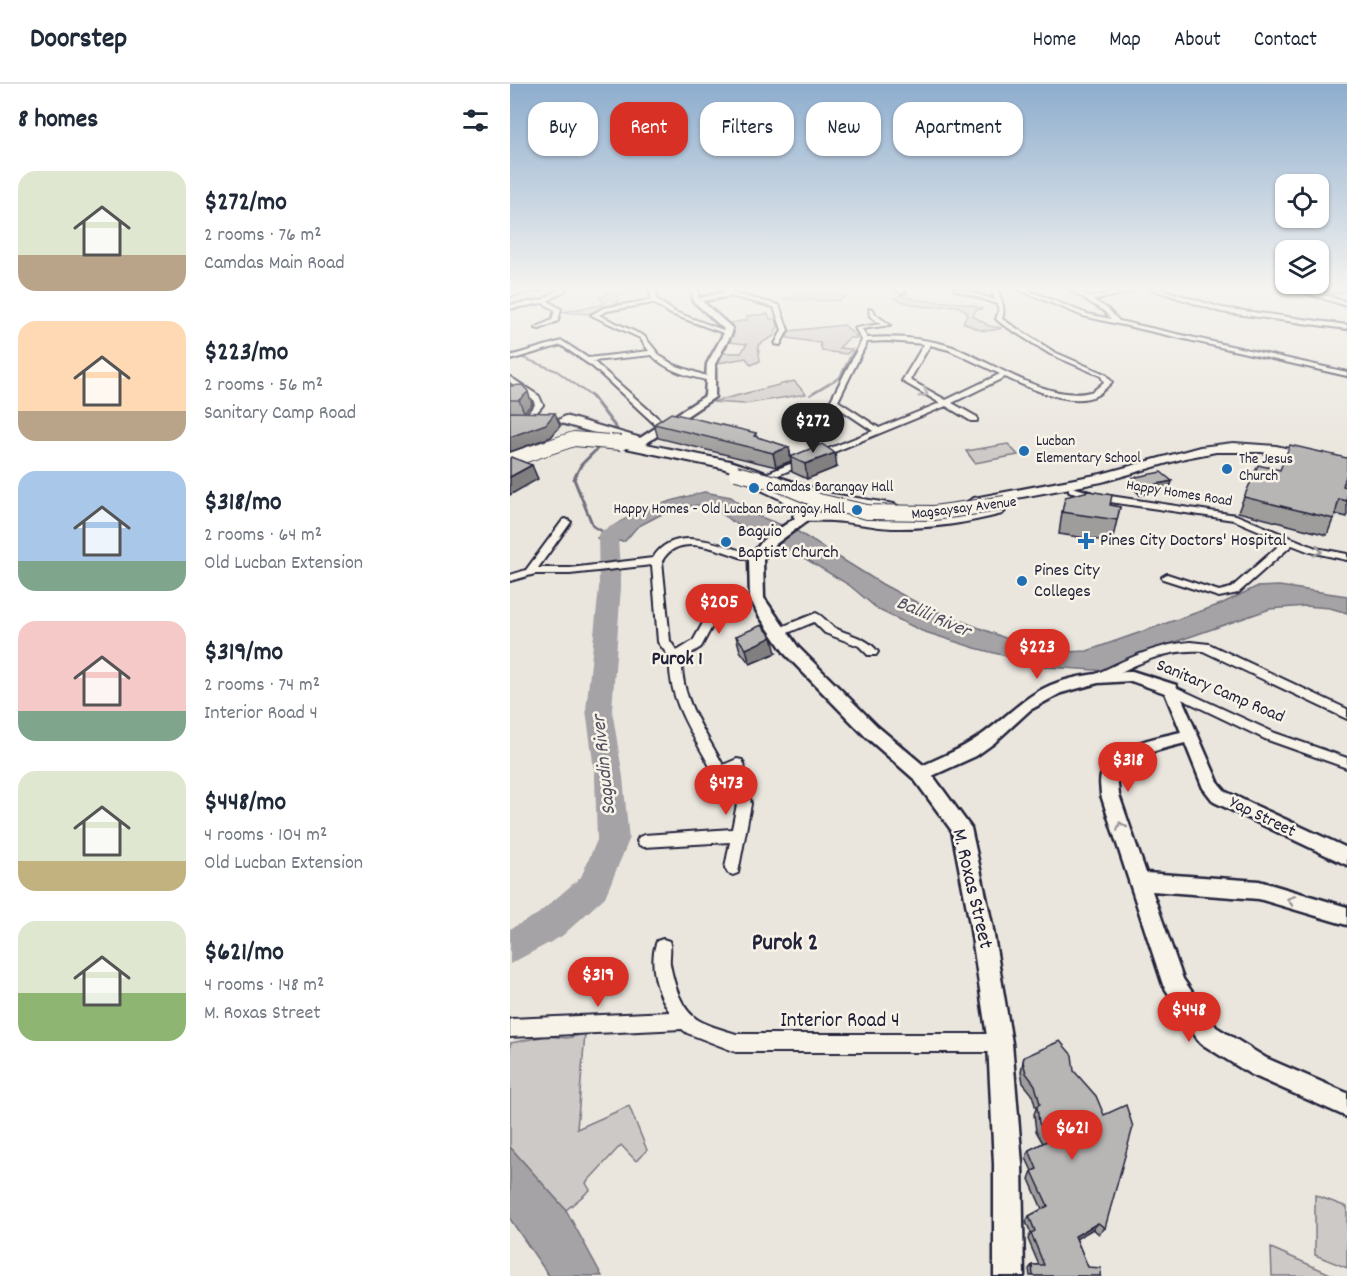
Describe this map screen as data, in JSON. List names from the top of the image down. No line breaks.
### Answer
{"streets":{"highway":["Magsaysay Avenue"],"main road":["M. Roxas Street"],"street":["Happy Homes Road","Sanitary Camp Road","Yap Street","Interior Road 4"]},"crossings":[["Happy Homes Road","Magsaysay Avenue"],["Sanitary Camp Road","Yap Street"],["Sanitary Camp Road","M. Roxas Street"],["M. Roxas Street","Interior Road 4"]],"districts":["Purok 1","Purok 2"],"water":["Balili River","Sagudin River"],"places":{"other":["Lucban Elementary School","The Jesus Church","Camdas Barangay Hall","Happy Homes - Old Lucban Barangay Hall","Baguio Baptist Church","Pines City Colleges"],"health":["Pines City Doctors' Hospital"]},"page":{"header":"Doorstep","nav":["Home","Map","About","Contact"],"heading":"8 homes","chip":["Buy","Rent","Filters","New","Apartment"],"list":[{"name":"$272/mo","note":"2 rooms · 76 m² · Camdas Main Road"},{"name":"$223/mo","note":"2 rooms · 56 m² · Sanitary Camp Road"},{"name":"$318/mo","note":"2 rooms · 64 m² · Old Lucban Extension"},{"name":"$319/mo","note":"2 rooms · 74 m² · Interior Road 4"},{"name":"$448/mo","note":"4 rooms · 104 m² · Old Lucban Extension"},{"name":"$621/mo","note":"4 rooms · 148 m² · M. Roxas Street"}],"price":["$272","$205","$223","$318","$473","$319","$448","$621"]}}
